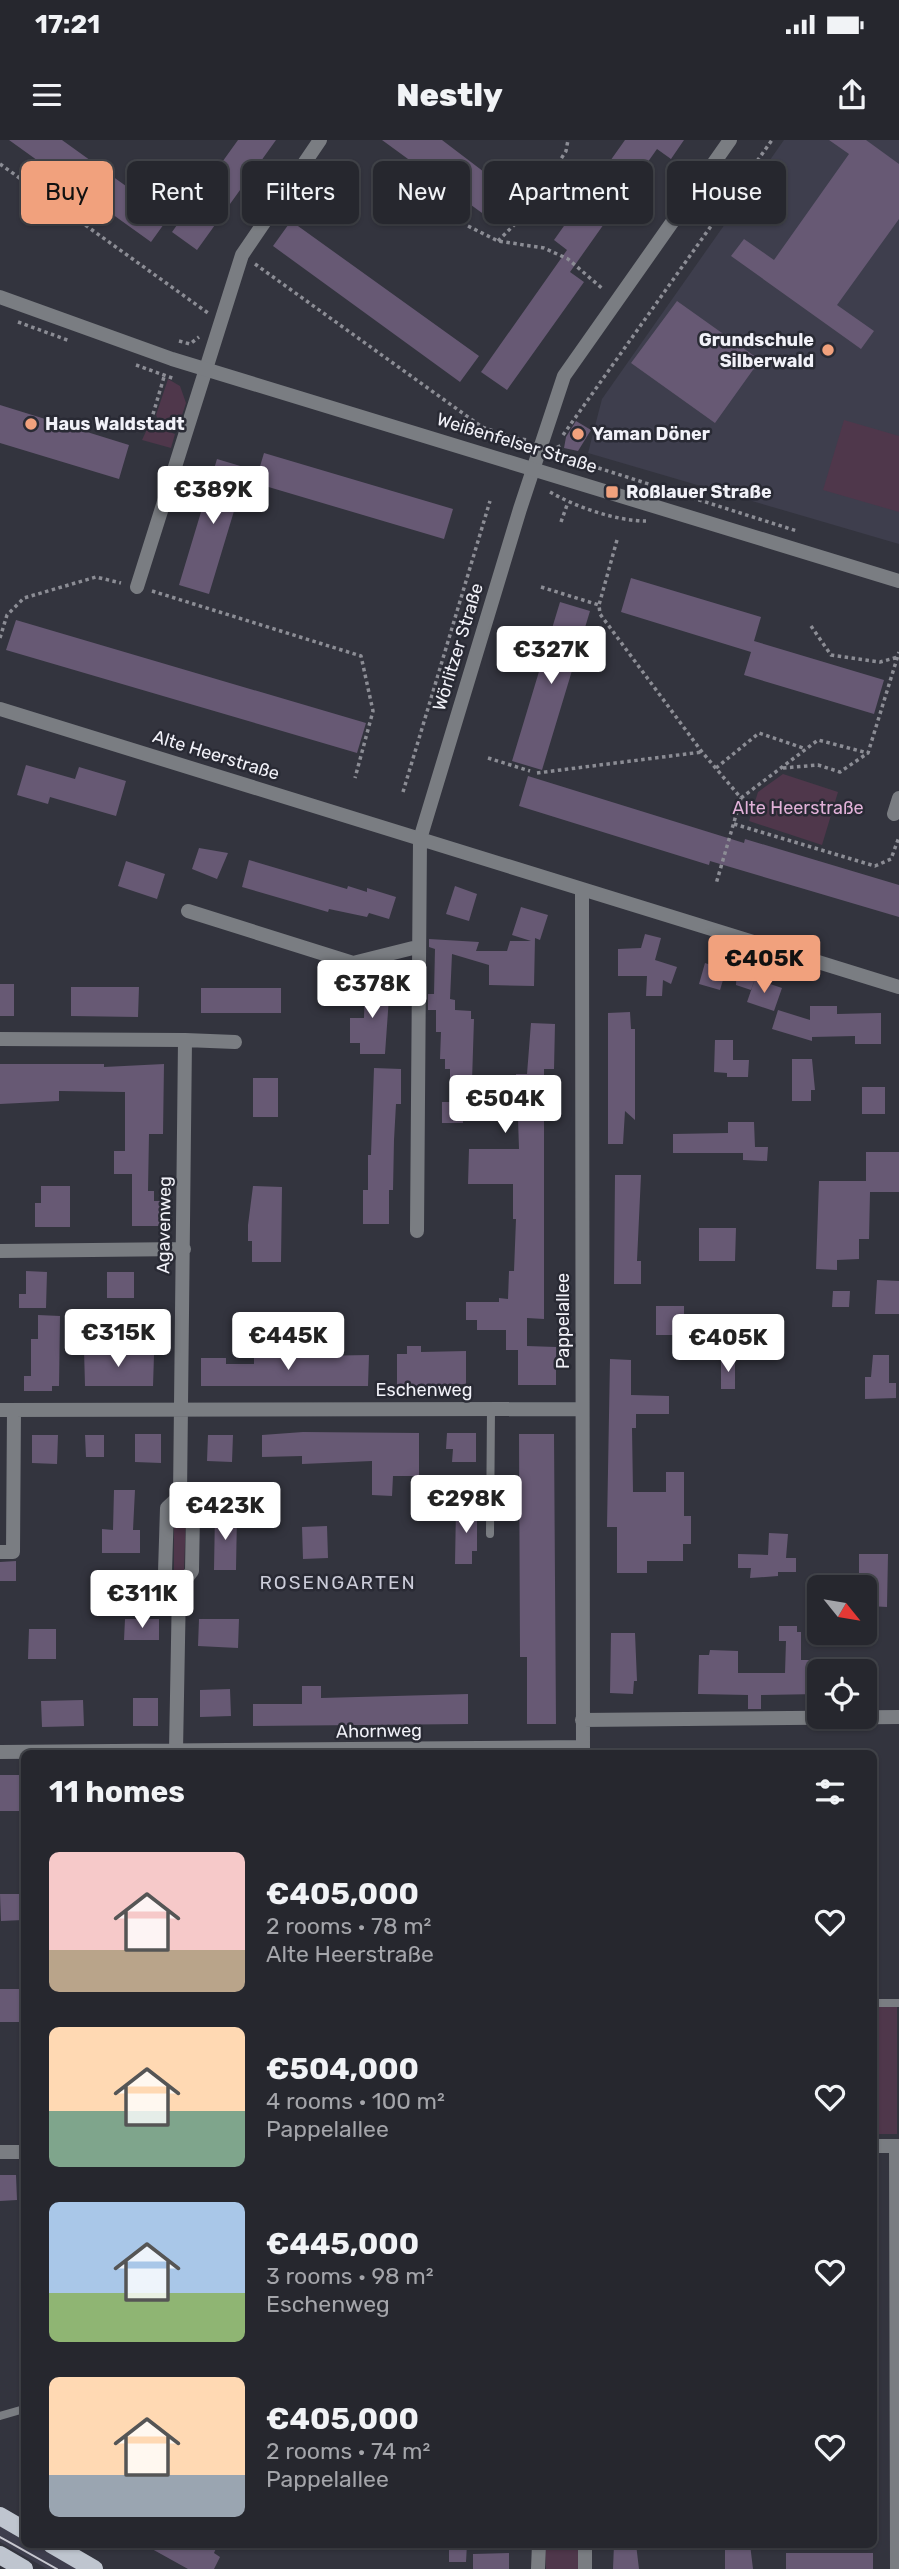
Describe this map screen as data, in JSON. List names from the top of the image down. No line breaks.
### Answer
{"streets":{"street":["Weißenfelser Straße","Wörlitzer Straße","Alte Heerstraße","Agavenweg","Pappelallee","Eschenweg","Ahornweg"]},"crossings":[["Weißenfelser Straße","Wörlitzer Straße"],["Wörlitzer Straße","Alte Heerstraße"],["Alte Heerstraße","Pappelallee"],["Agavenweg","Eschenweg"],["Pappelallee","Eschenweg"]],"districts":["ROSENGARTEN"],"parks":["Alte Heerstraße"],"places":{"other":["Grundschule Silberwald","Haus Waldstadt","Yaman Döner"],"transit":["Roßlauer Straße"]},"north":"bottom right","page":{"status":"17:21","header":"Nestly","chip":["Buy","Rent","Filters","New","Apartment","House"],"price":["€389K","€327K","€405K","€378K","€504K","€315K","€445K","€405K","€298K","€423K","€311K"],"heading":"11 homes","list":[{"name":"€405,000","note":"2 rooms · 78 m² · Alte Heerstraße"},{"name":"€504,000","note":"4 rooms · 100 m² · Pappelallee"},{"name":"€445,000","note":"3 rooms · 98 m² · Eschenweg"},{"name":"€405,000","note":"2 rooms · 74 m² · Pappelallee"}]}}
